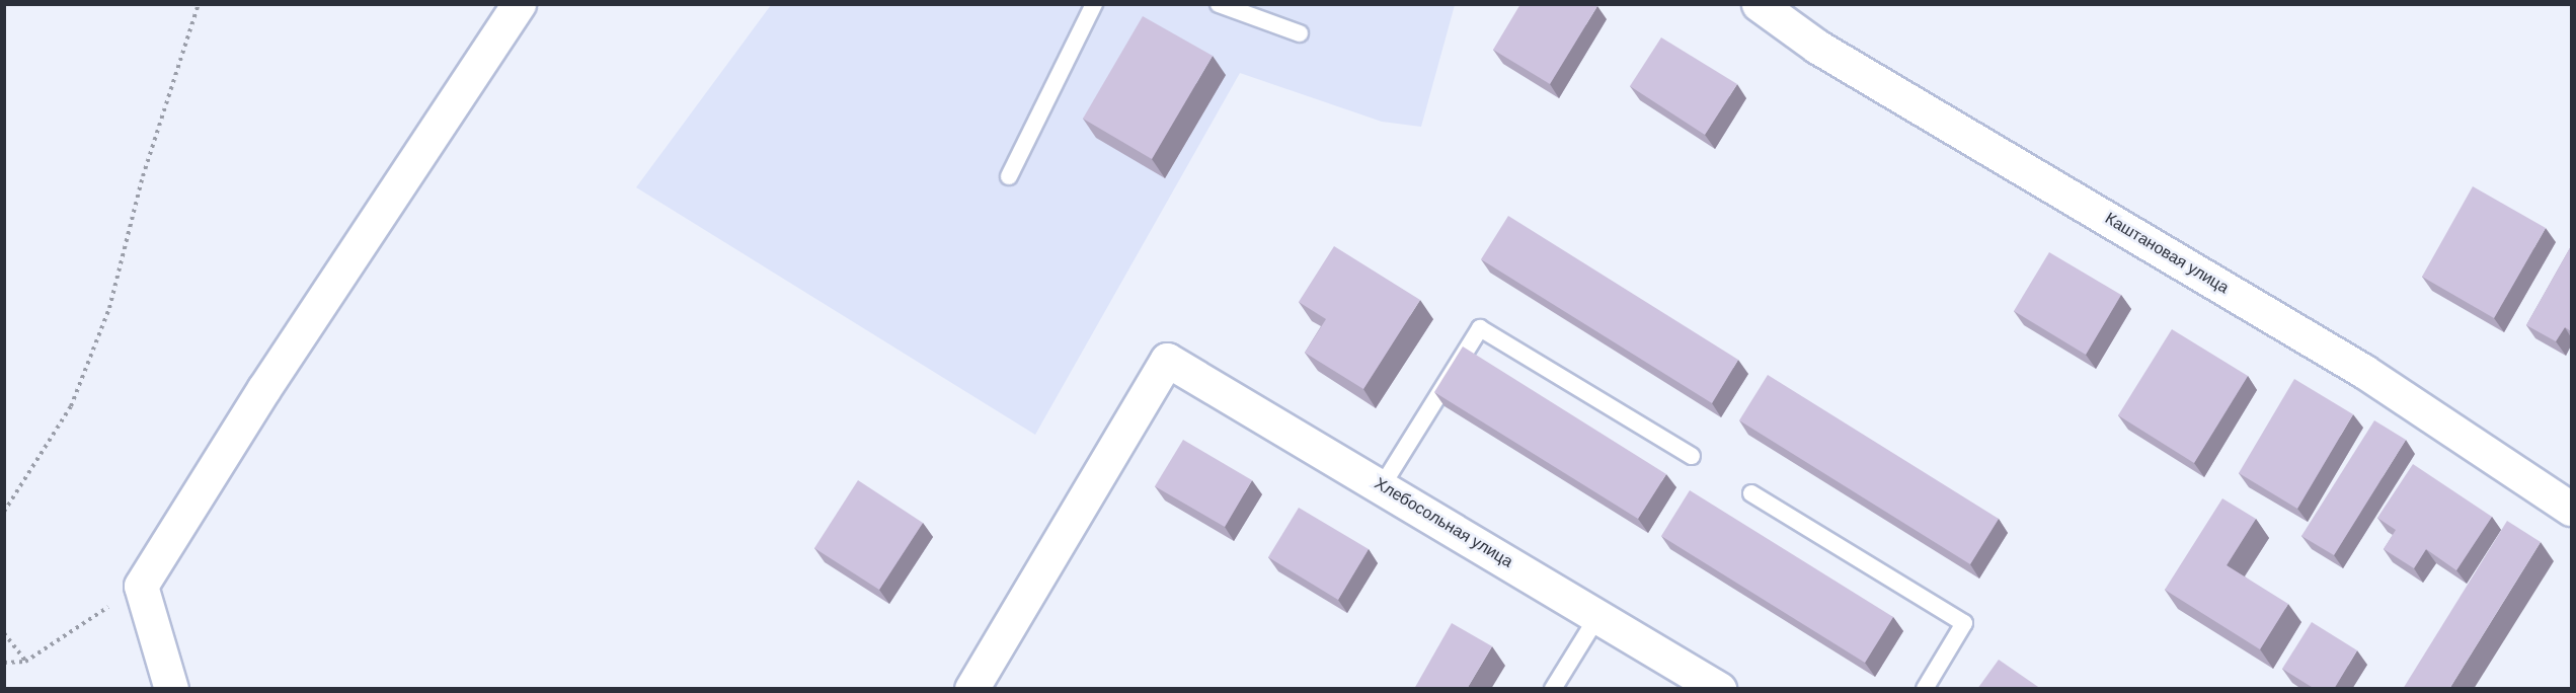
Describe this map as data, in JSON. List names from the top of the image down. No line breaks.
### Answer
{"streets":{"street":["Каштановая улица","Хлебосольная улица"]}}
